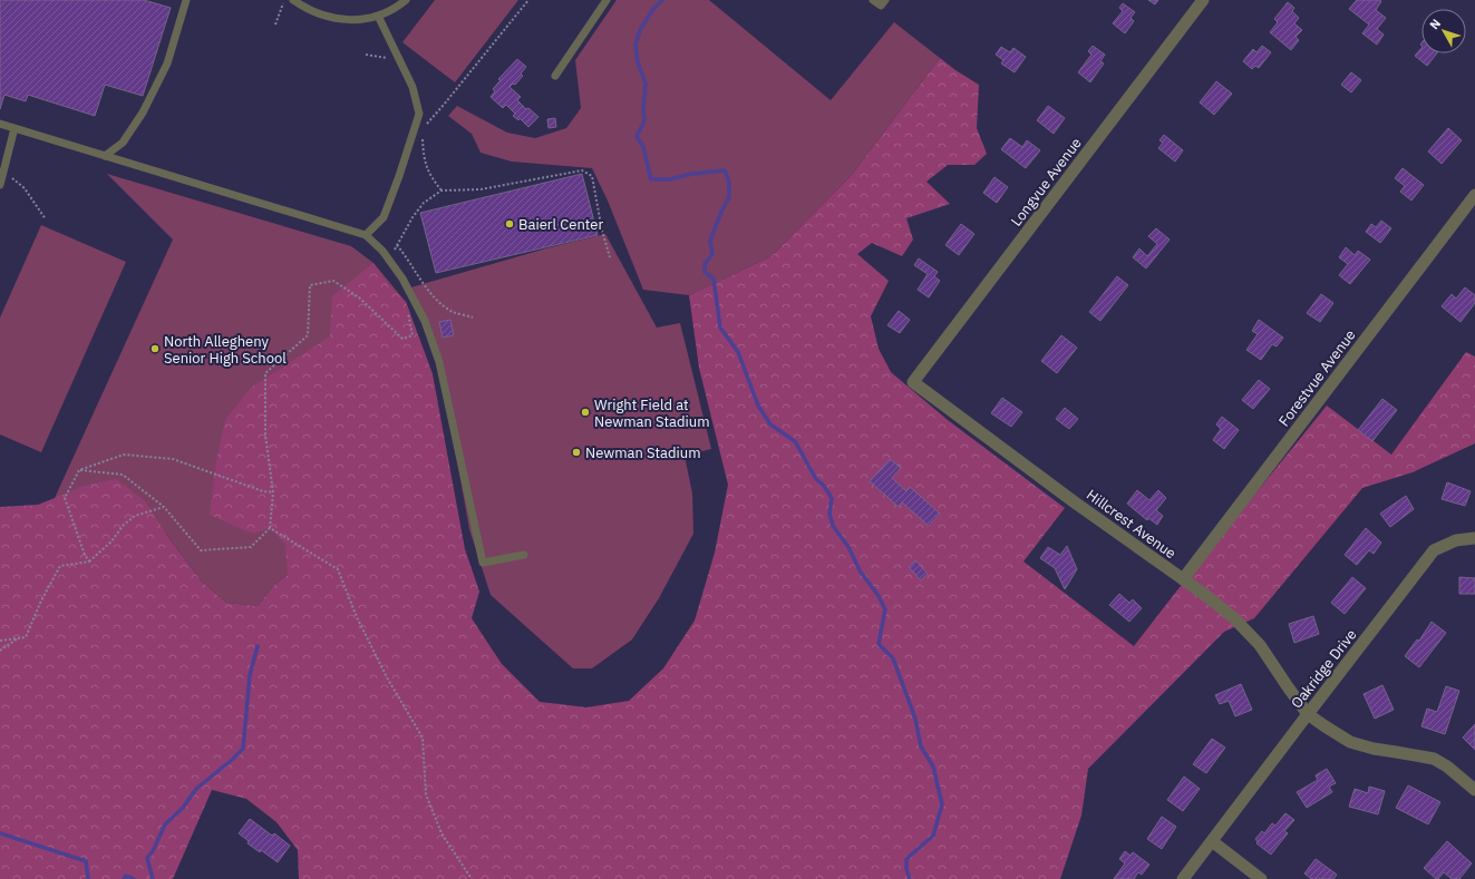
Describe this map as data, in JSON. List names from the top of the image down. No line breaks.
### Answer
{"streets":{"street":["Longvue Avenue","Forestvue Avenue","Hillcrest Avenue","Oakridge Drive"]},"crossings":[["Longvue Avenue","Hillcrest Avenue"],["Forestvue Avenue","Hillcrest Avenue"],["Hillcrest Avenue","Oakridge Drive"]],"places":["Baierl Center","North Allegheny Senior High School","Wright Field at Newman Stadium","Newman Stadium"],"north":"top left"}
